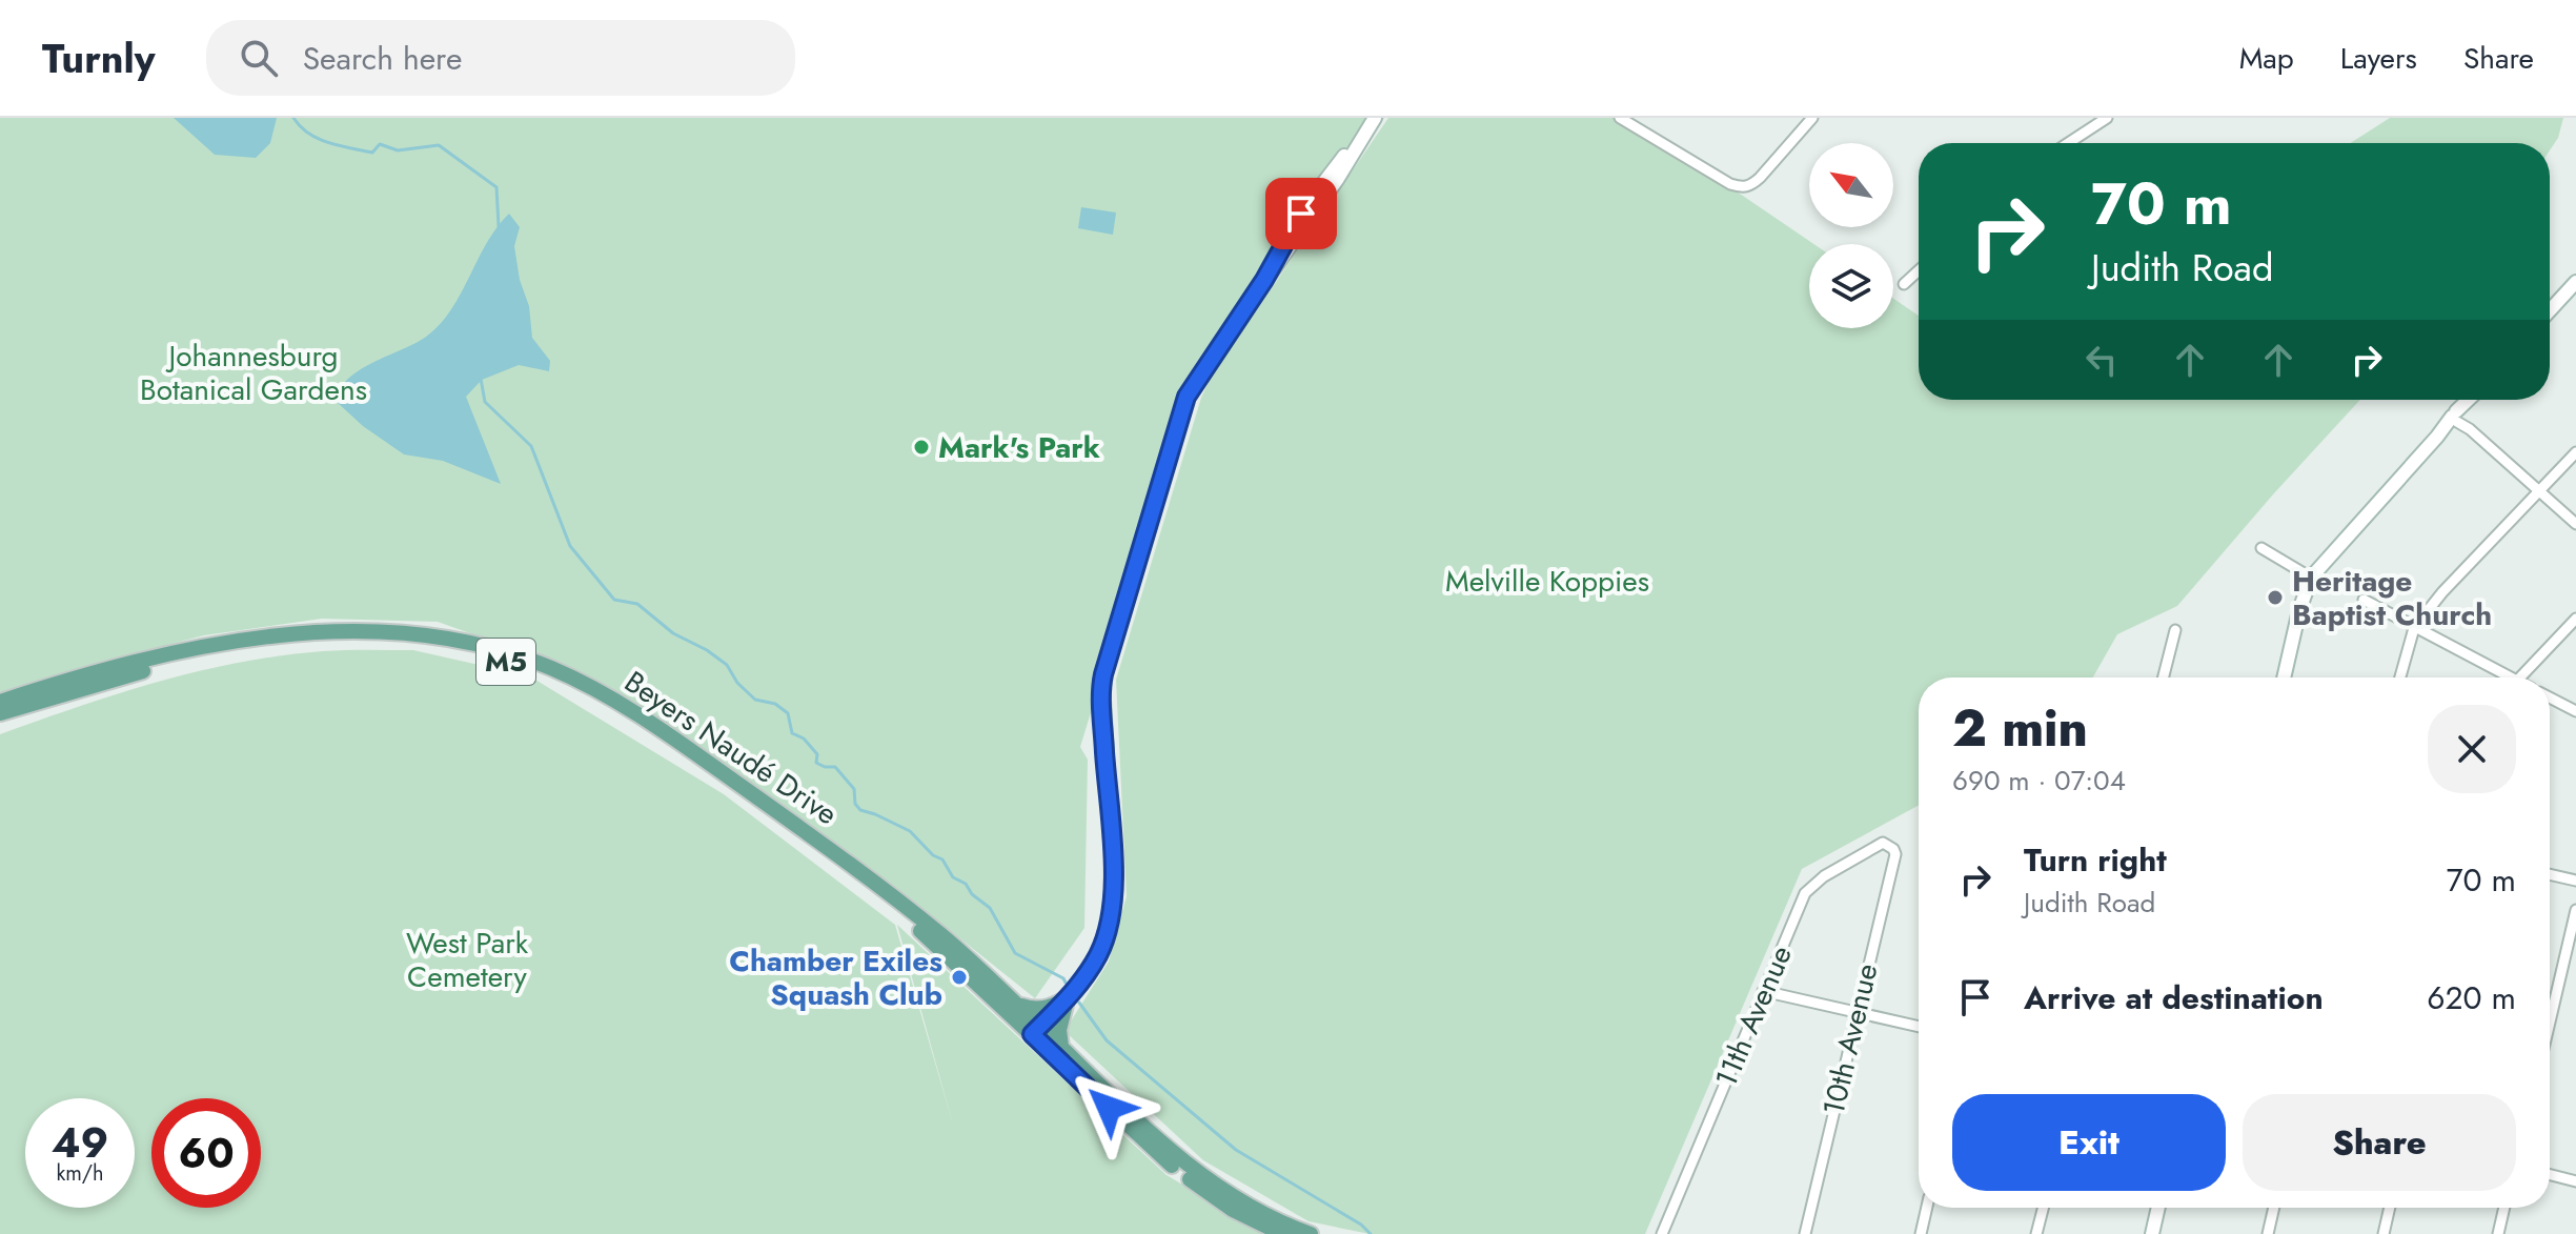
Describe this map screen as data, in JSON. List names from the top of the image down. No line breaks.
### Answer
{"streets":{"main road":["M5","Beyers Naudé Drive"],"street":["11th Avenue","10th Avenue"]},"crossings":[["11th Avenue","10th Avenue"]],"parks":["Johannesburg Botanical Gardens","Melville Koppies","West Park Cemetery"],"places":["Mark's Park","Heritage Baptist Church","Chamber Exiles Squash Club"],"north":"top left","page":{"header":"Turnly","search":"Search here","nav":["Map","Layers","Share"],"turn":["70 m","Judith Road"],"heading":["2 min","690 m · 07:04"],"list":[{"name":"Turn right","note":"Judith Road","value":"70 m"},{"name":"Arrive at destination","value":"620 m"}],"buttons":["Exit","Share"],"speed":"49 km/h","limit":"60"}}
